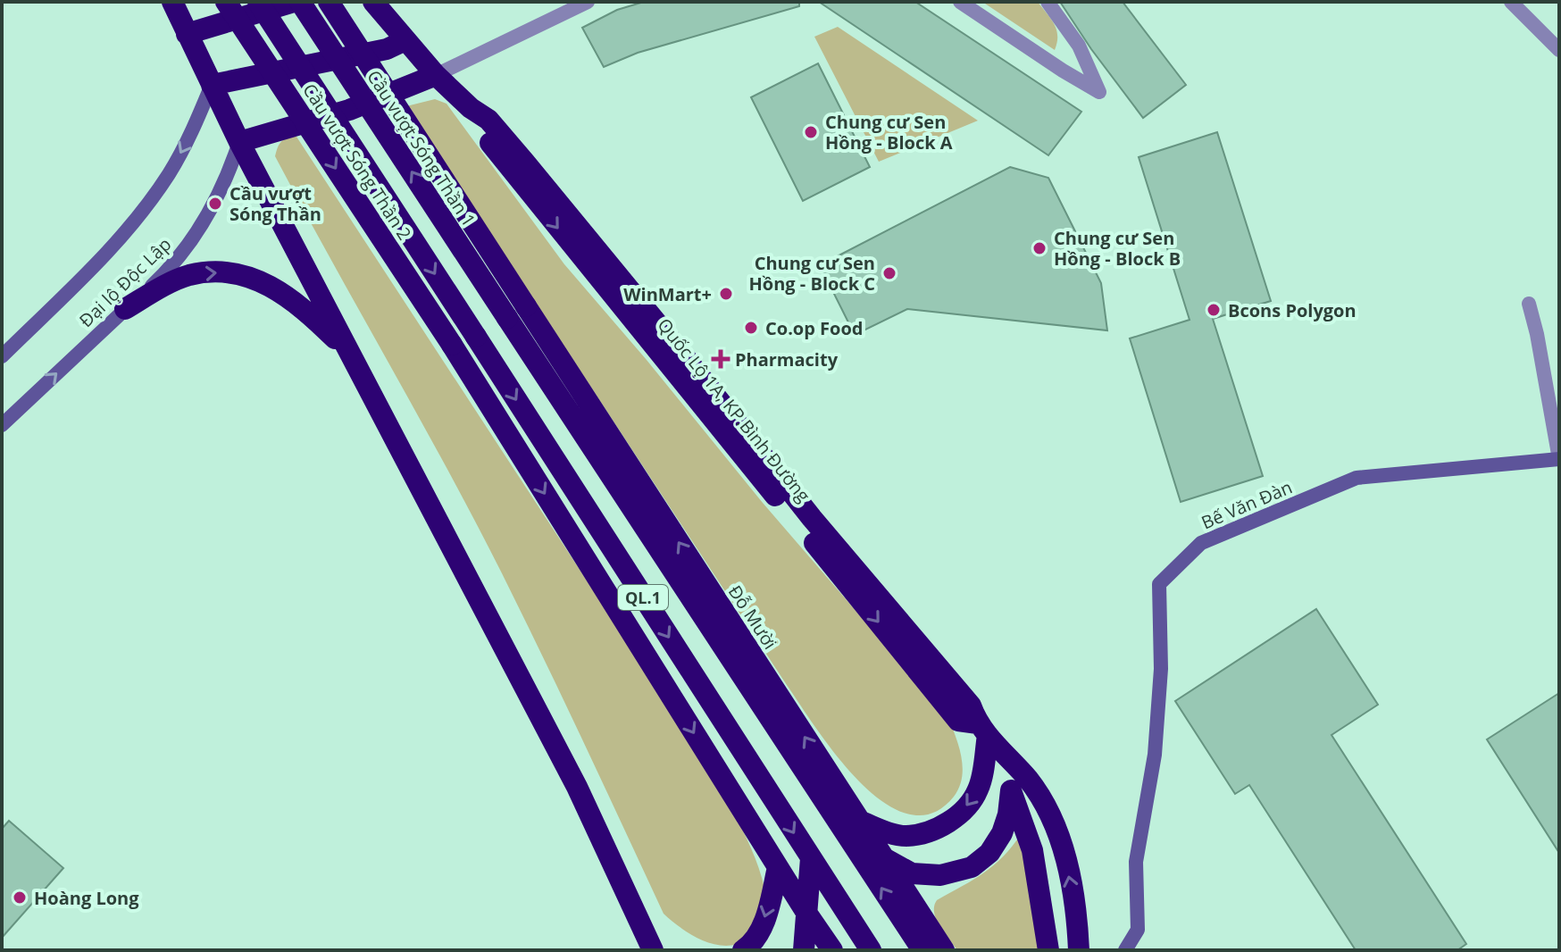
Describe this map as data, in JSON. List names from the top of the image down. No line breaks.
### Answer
{"streets":{"highway":["Cầu vượt Sóng Thần 1","Cầu vượt Sóng Thần 2","QL.1","Đỗ Mười"],"street":["Đại lộ Độc Lập","Bế Văn Đàn"]},"crossings":[["Cầu vượt Sóng Thần 1","QL.1"],["Cầu vượt Sóng Thần 1","Đỗ Mười"],["Cầu vượt Sóng Thần 2","QL.1"]],"places":{"other":["Chung cư Sen Hồng - Block A","Cầu vượt Sóng Thần","Chung cư Sen Hồng - Block B","Chung cư Sen Hồng - Block C","WinMart+","Bcons Polygon","Co.op Food","Hoàng Long"],"health":["Pharmacity"]}}
